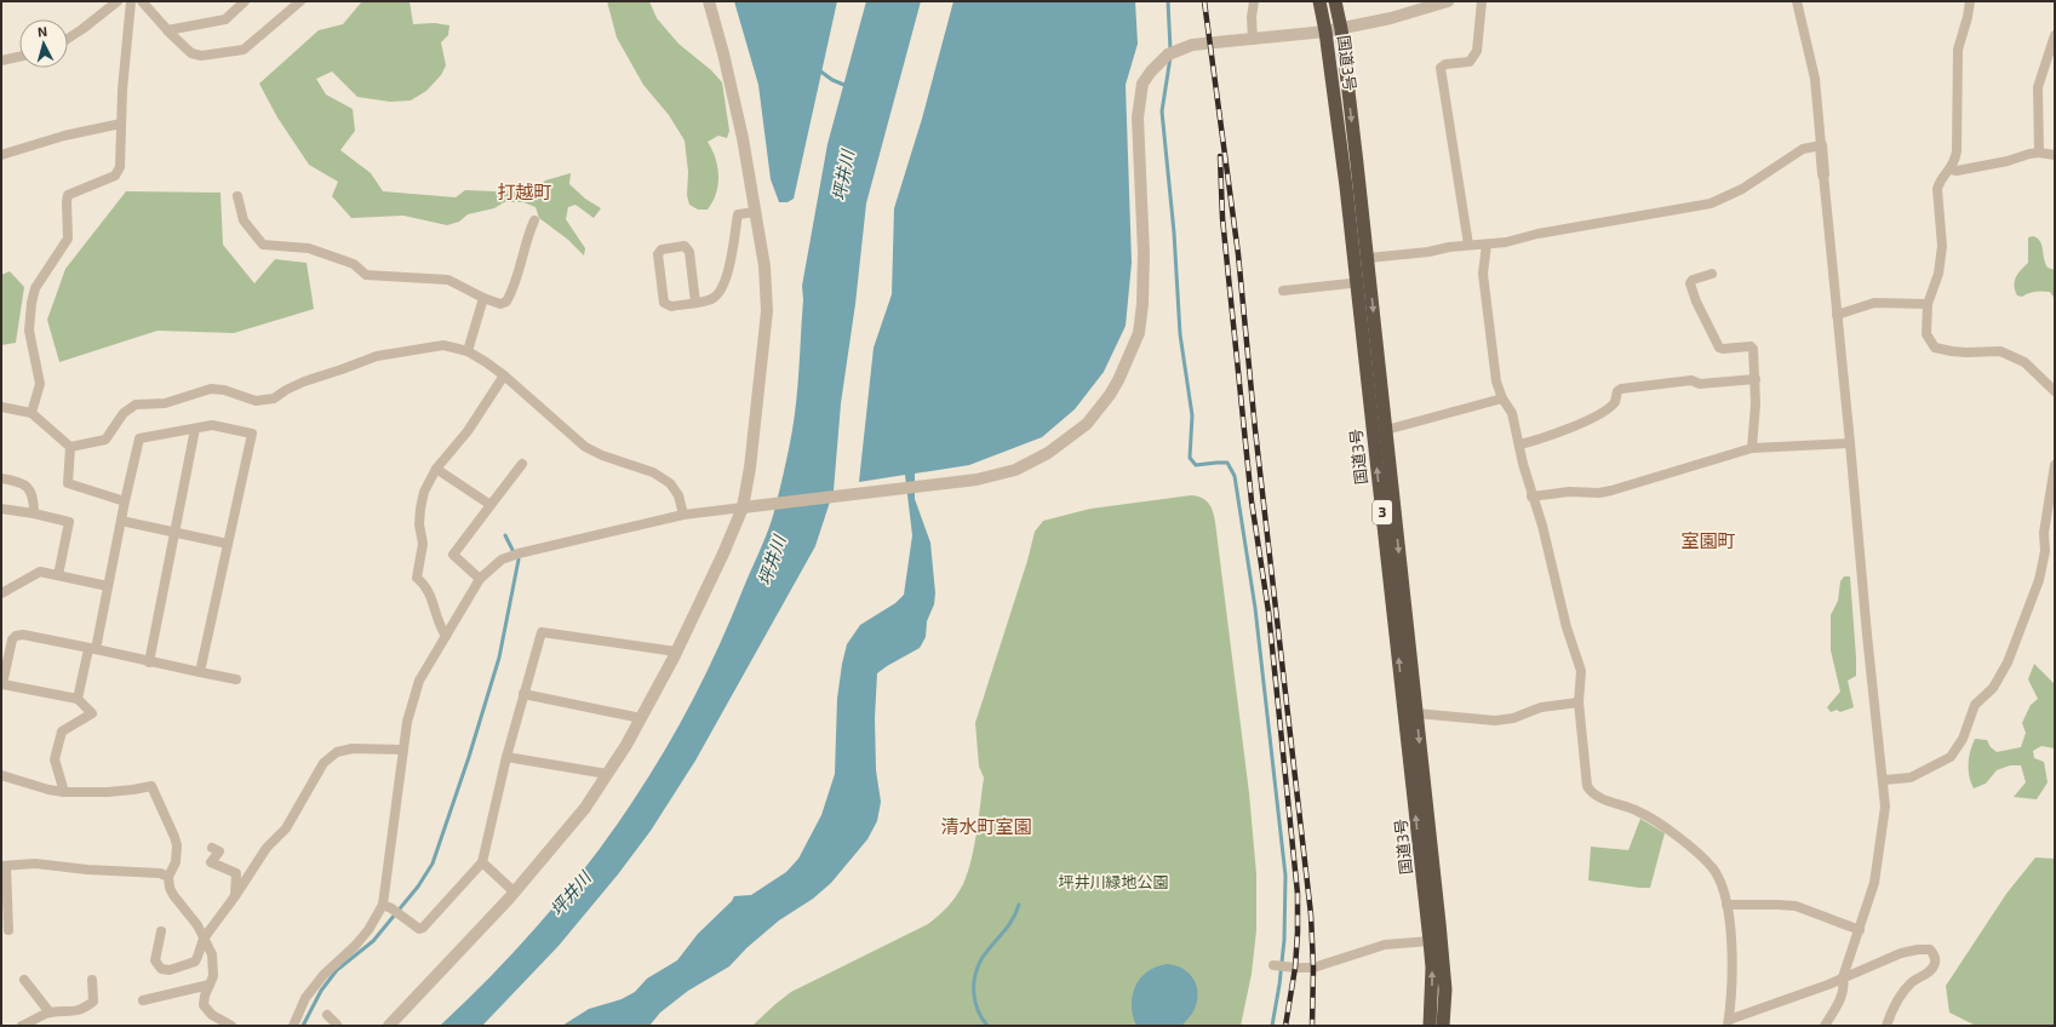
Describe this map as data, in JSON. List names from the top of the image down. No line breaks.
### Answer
{"streets":{"highway":["国道3号","3"]},"districts":["打越町","室園町","清水町室園"],"water":["坪井川"],"parks":["坪井川緑地公園"],"north":"top"}
